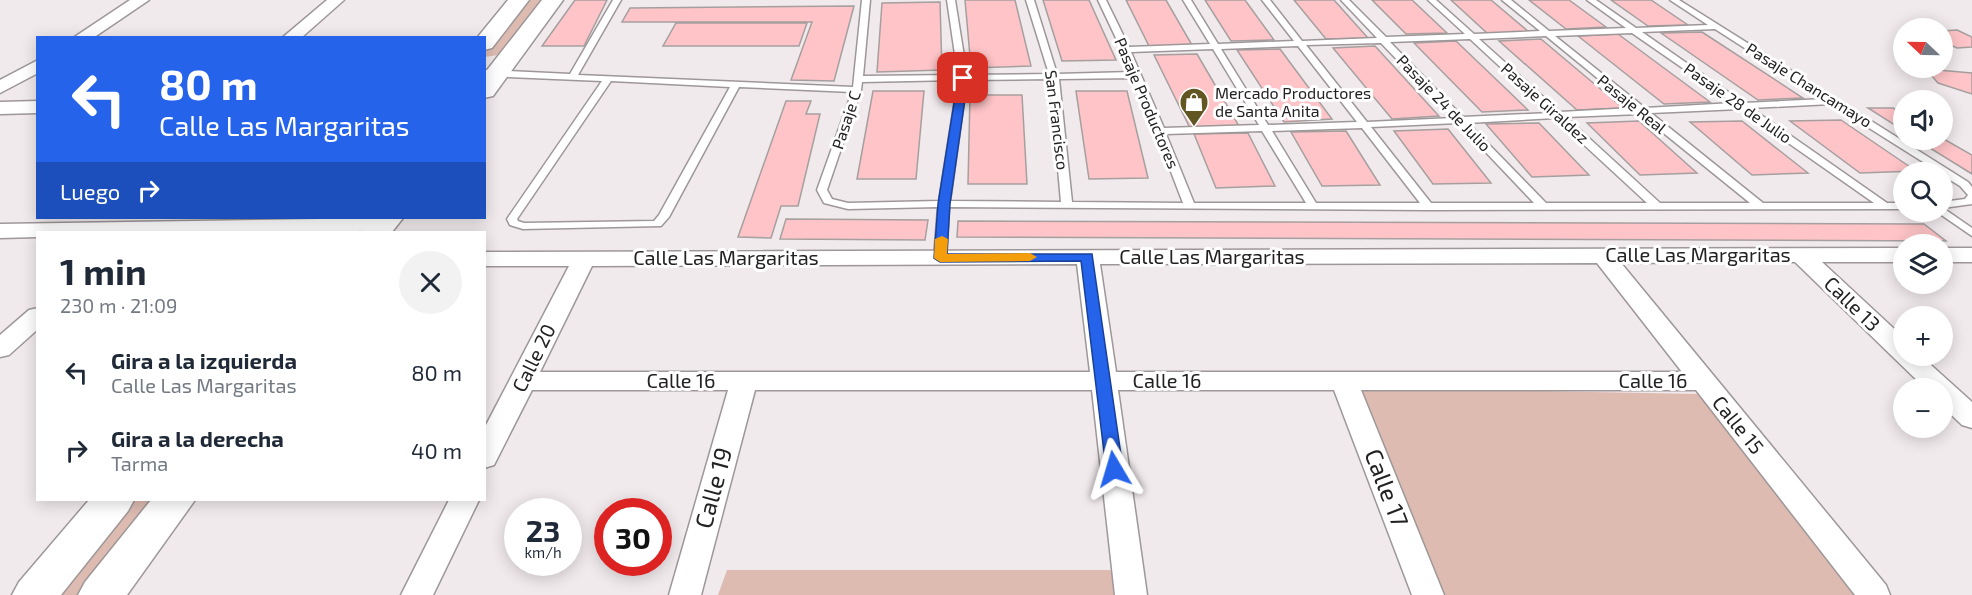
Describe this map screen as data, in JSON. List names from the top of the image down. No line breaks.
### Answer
{"streets":{"street":["Calle Las Margaritas","Calle 13","Calle 20","Calle 16","Calle 15","Calle 19","Calle 17"],"lane":["Pasaje Chancamayo","Pasaje Productores","Pasaje 24 de Julio","Pasaje Giraldez","Pasaje 28 de Julio","Pasaje Real","Pasaje C","San Francisco"]},"crossings":[["Calle Las Margaritas","Calle 13"],["Calle Las Margaritas","Calle 20"],["Calle Las Margaritas","Calle 15"],["Calle 20","Calle 16"],["Calle 16","Calle 15"],["Calle 16","Calle 19"],["Calle 16","Calle 17"]],"places":{"shop":["Mercado Productores de Santa Anita"]},"north":"left","page":{"map_buttons":["+","−"],"turn":["80 m","Calle Las Margaritas"],"then":"Luego","heading":["1 min","230 m · 21:09"],"list":[{"name":"Gira a la izquierda","note":"Calle Las Margaritas","value":"80 m"},{"name":"Gira a la derecha","note":"Tarma","value":"40 m"}],"speed":"23 km/h","limit":"30"}}
